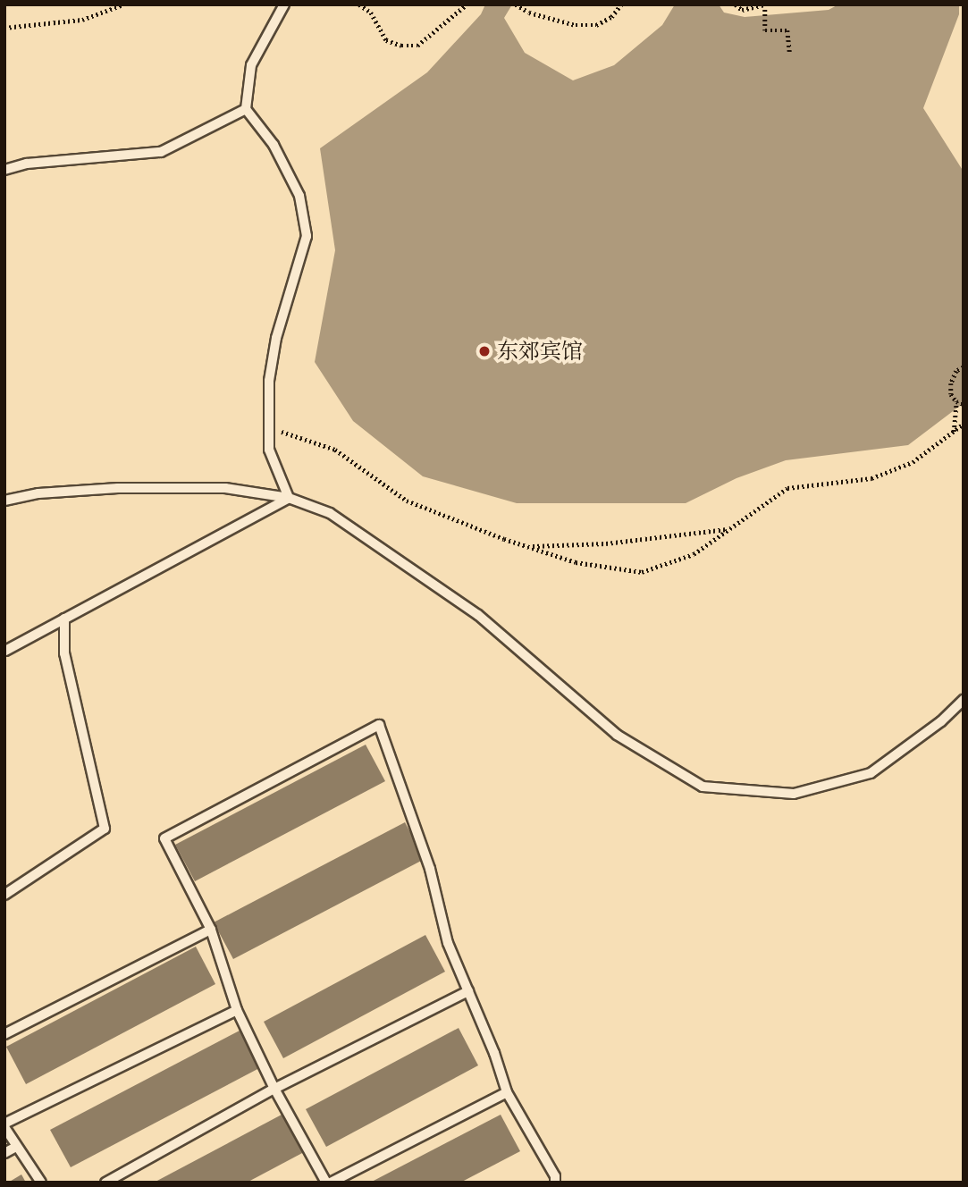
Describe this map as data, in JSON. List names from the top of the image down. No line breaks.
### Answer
{"places":["东郊宾馆"]}
